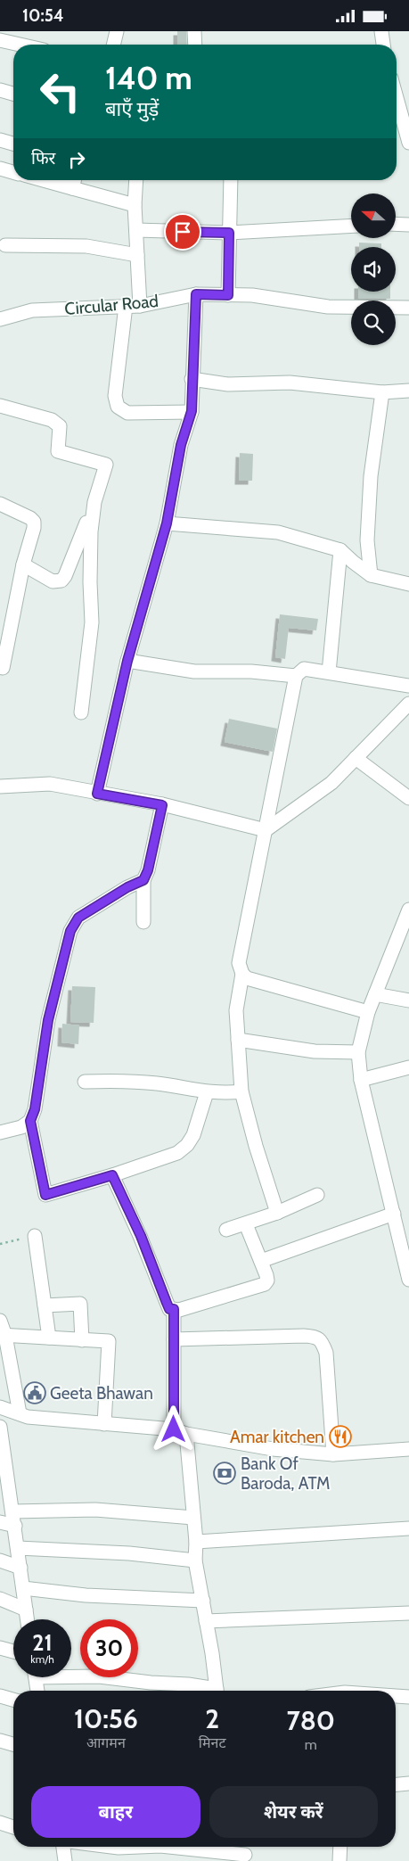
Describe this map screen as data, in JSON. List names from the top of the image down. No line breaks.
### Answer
{"streets":{"street":["Circular Road"]},"places":{"public building":["Geeta Bhawan"],"restaurant":["Amar kitchen"],"bank":["Bank Of Baroda, ATM"]},"north":"left","page":{"status":"10:54","turn":["140 m","बाएँ मुड़ें"],"then":"फिर","speed":"21 km/h","limit":"30","eta":["10:56","आगमन","2","मिनट","780","m"],"buttons":["बाहर","शेयर करें"]}}
